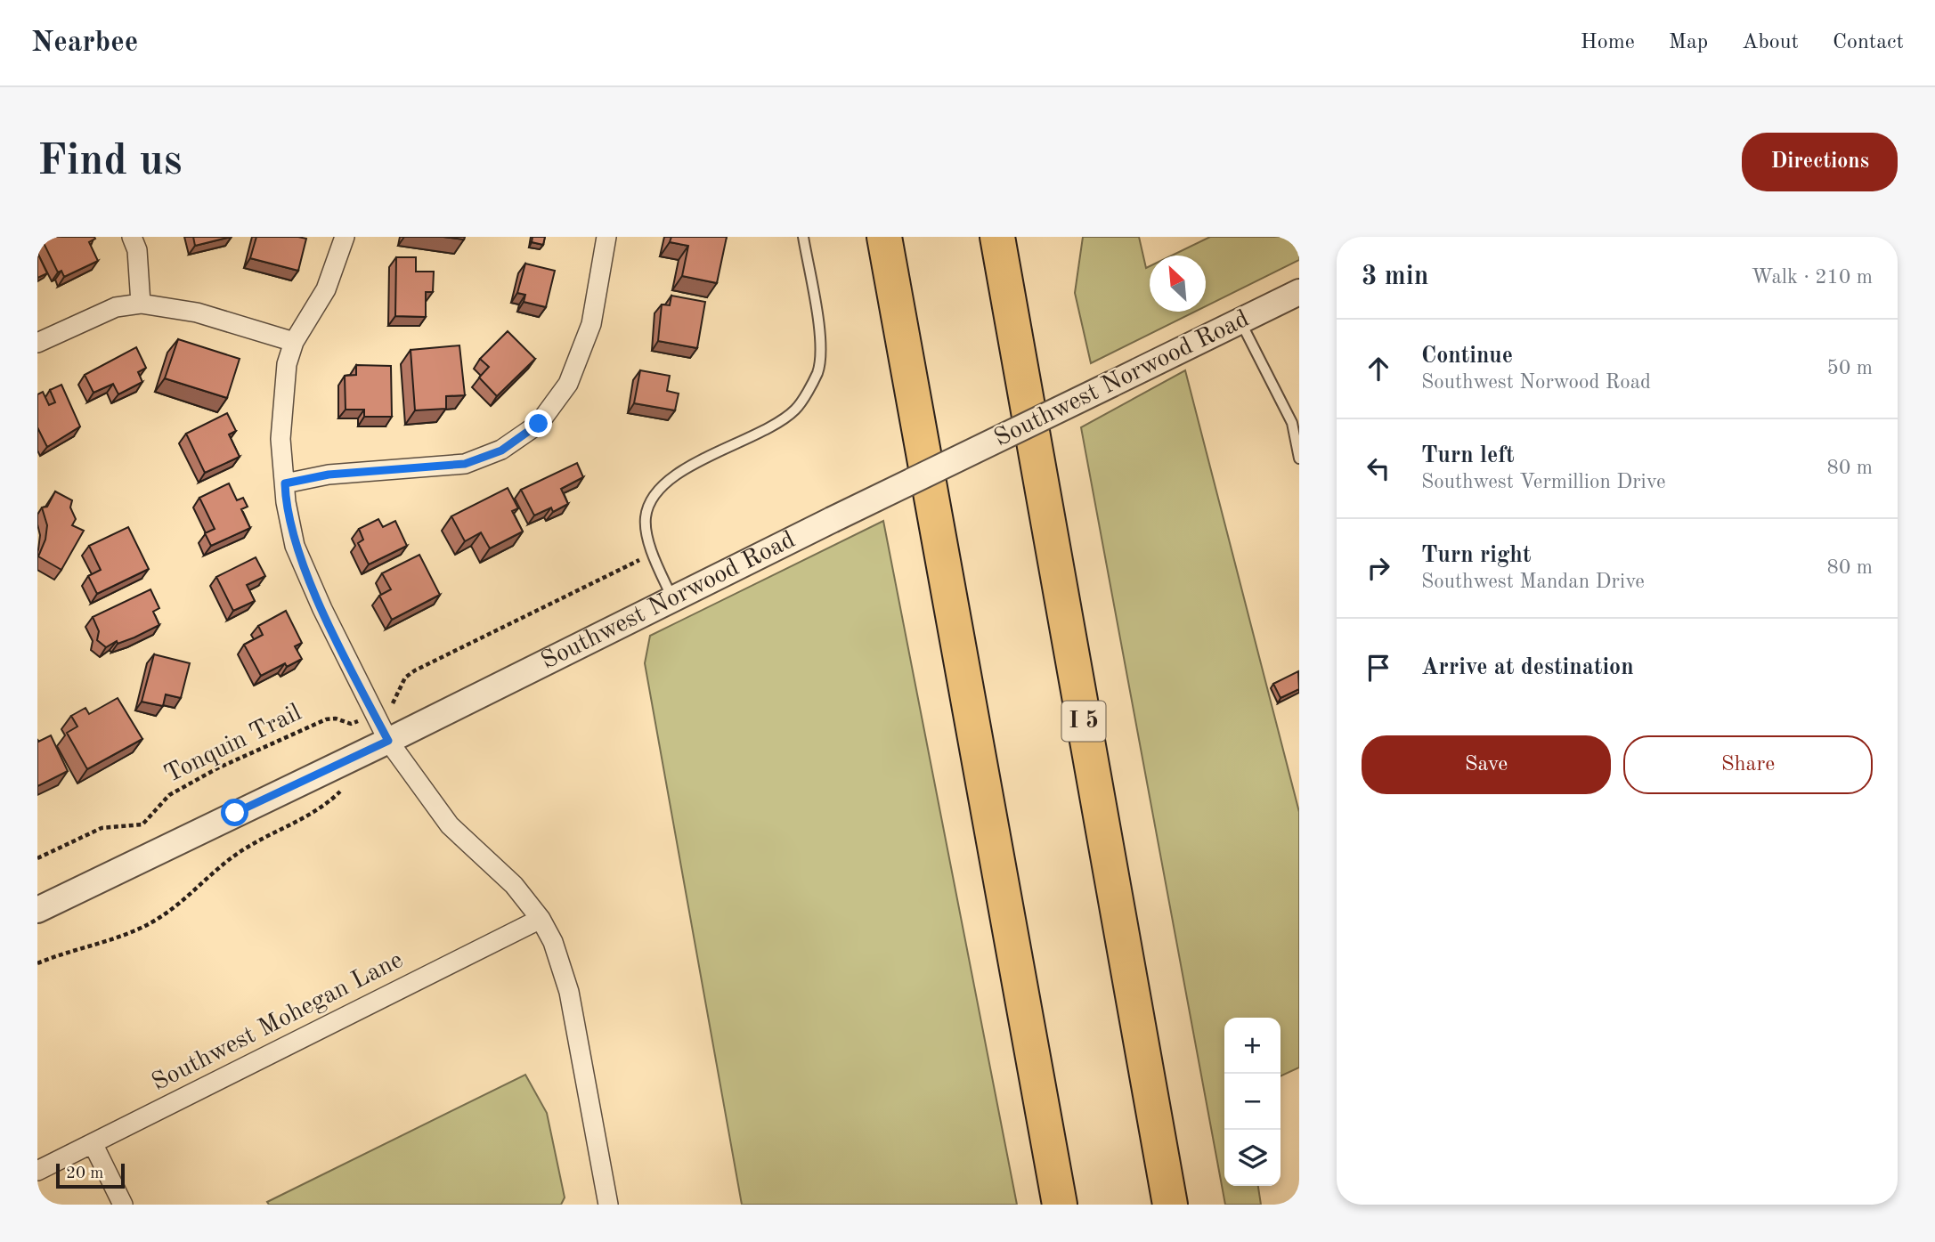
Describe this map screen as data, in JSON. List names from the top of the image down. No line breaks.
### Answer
{"streets":{"highway":["I 5"],"street":["Southwest Norwood Road","Southwest Mohegan Lane"],"path":["Tonquin Trail"]},"scale_bar":"20 m","north":"top left","page":{"header":"Nearbee","nav":["Home","Map","About","Contact"],"buttons":["Directions",["Save","Share"]],"title":"Find us","heading":["3 min","Walk · 210 m"],"list":[["Continue","Southwest Norwood Road","50 m"],["Turn left","Southwest Vermillion Drive","80 m"],["Turn right","Southwest Mandan Drive","80 m"],"Arrive at destination"],"map_buttons":["+","−"],"scale":"20 m"}}
